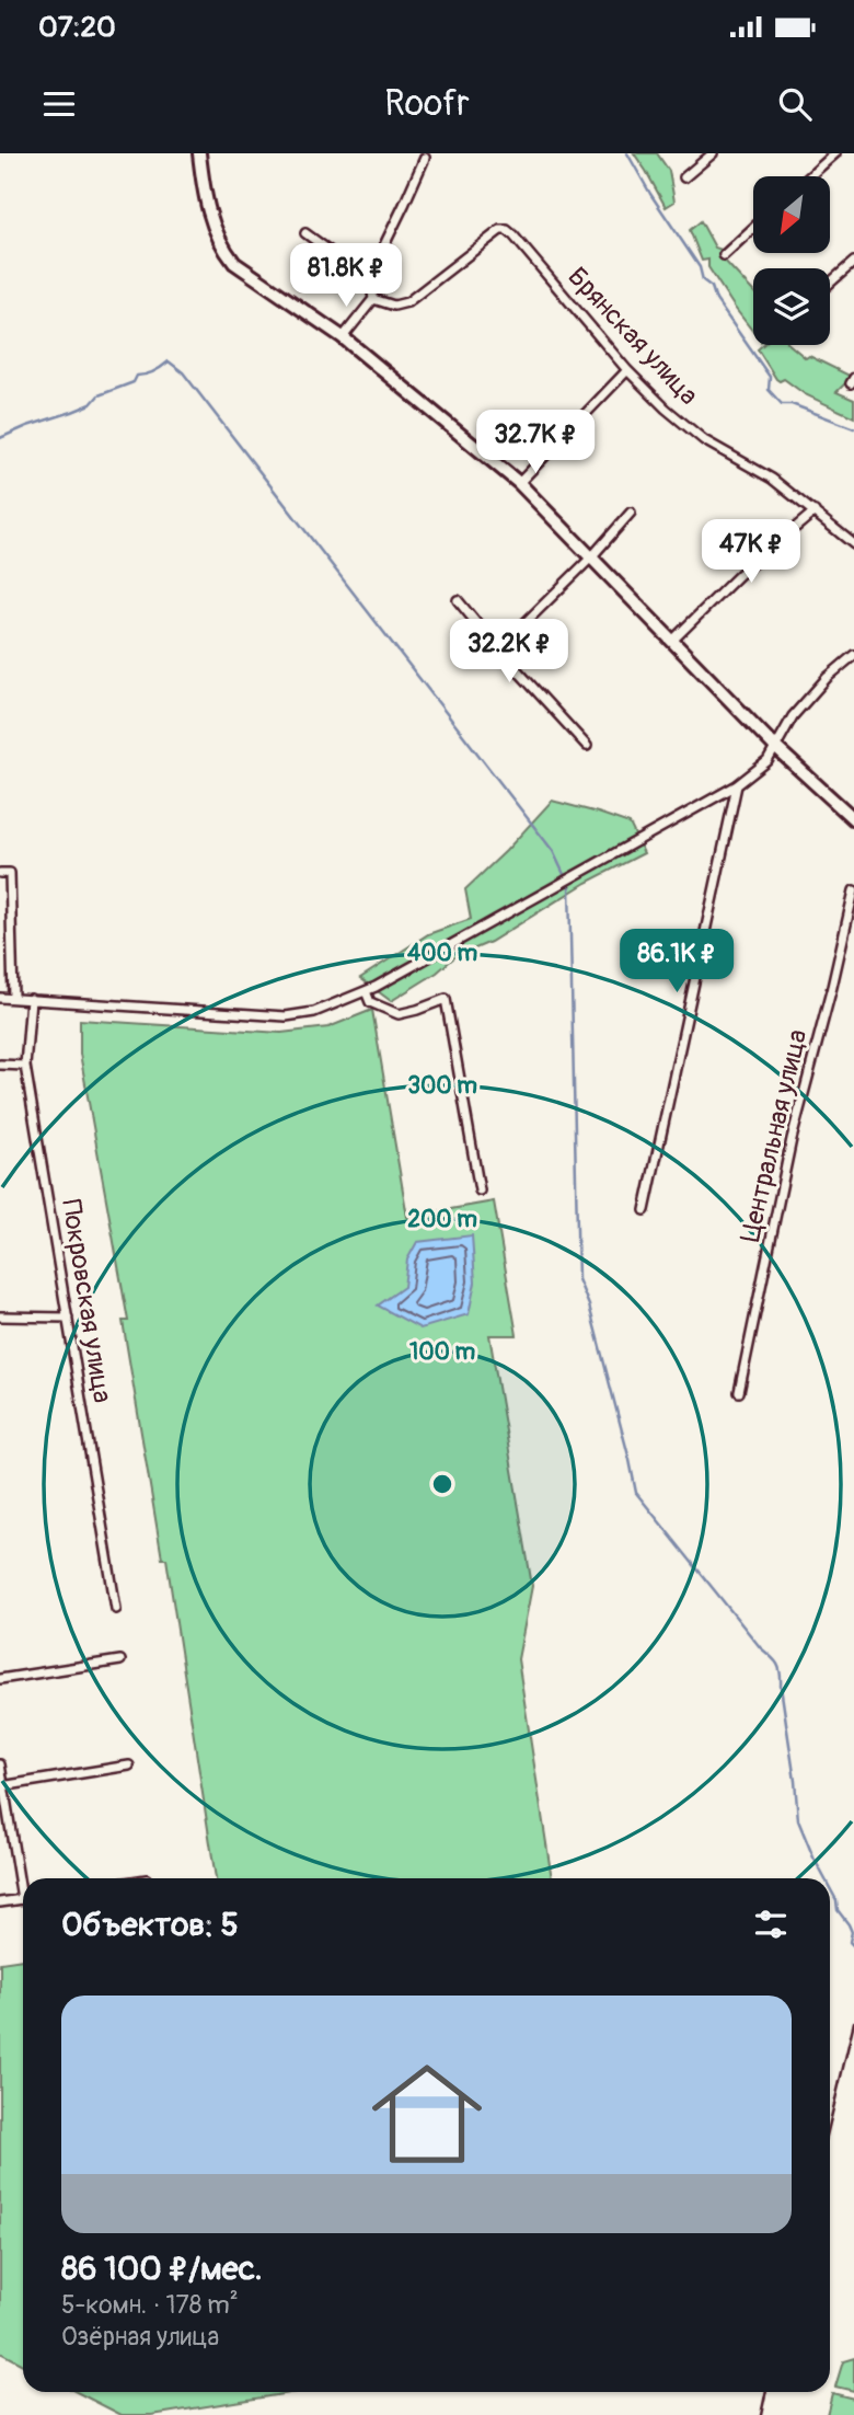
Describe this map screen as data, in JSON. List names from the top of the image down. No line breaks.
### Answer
{"streets":{"street":["Брянская улица","Центральная улица","Покровская улица"]},"north":"bottom left","page":{"status":"07:20","header":"Roofr","price":["81.8K ₽","32.7K ₽","47K ₽","32.2K ₽","86.1K ₽"],"heading":"Объектов: 5","list":[{"name":"86 100 ₽/мес.","note":"5-комн. · 178 m² · Озёрная улица"}]},"rings":["400 m","300 m","200 m","100 m"]}
